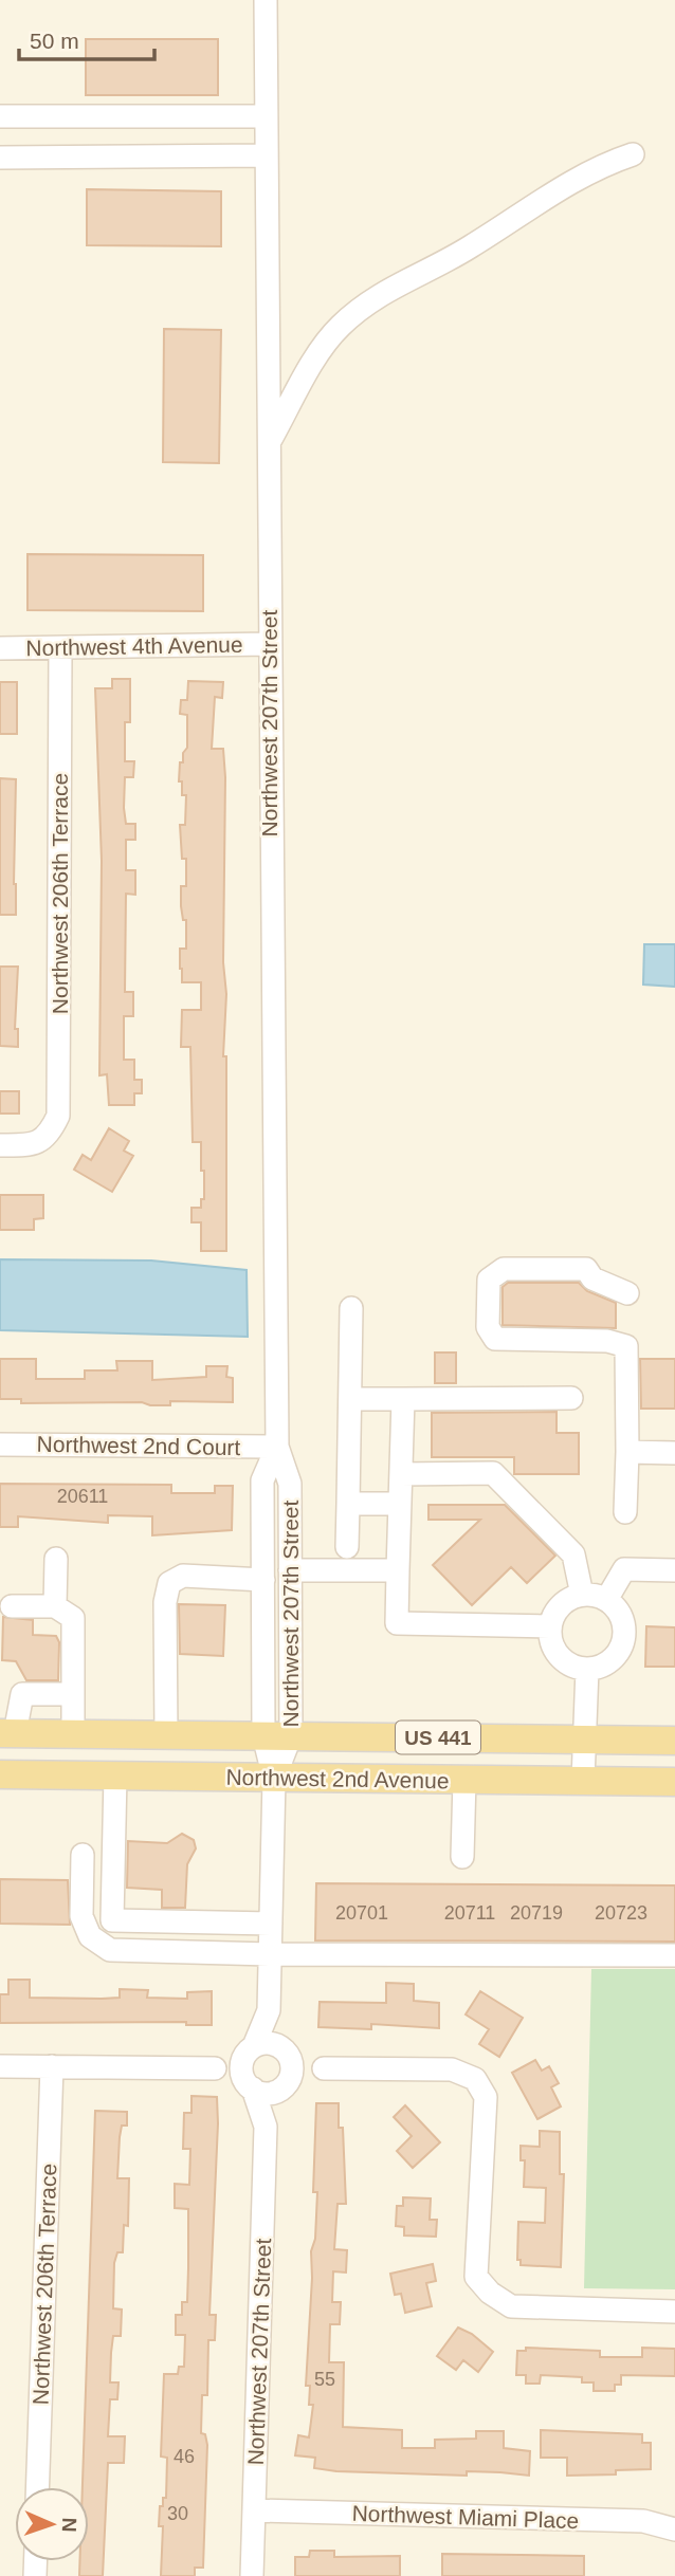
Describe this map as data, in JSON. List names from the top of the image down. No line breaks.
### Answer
{"streets":{"main road":["US 441","Northwest 2nd Avenue"],"street":["Northwest 4th Avenue","Northwest 207th Street","Northwest 206th Terrace","Northwest 2nd Court","Northwest Miami Place"]},"crossings":[["Northwest 4th Avenue","Northwest 207th Street"],["Northwest 4th Avenue","Northwest 206th Terrace"],["Northwest 207th Street","Northwest 2nd Court"],["Northwest 207th Street","Northwest 2nd Avenue"],["Northwest 207th Street","Northwest Miami Place"]],"house_numbers":["20611","20701","20711","20719","20723","55","46","30"],"scale_bar":"50 m","north":"right"}
